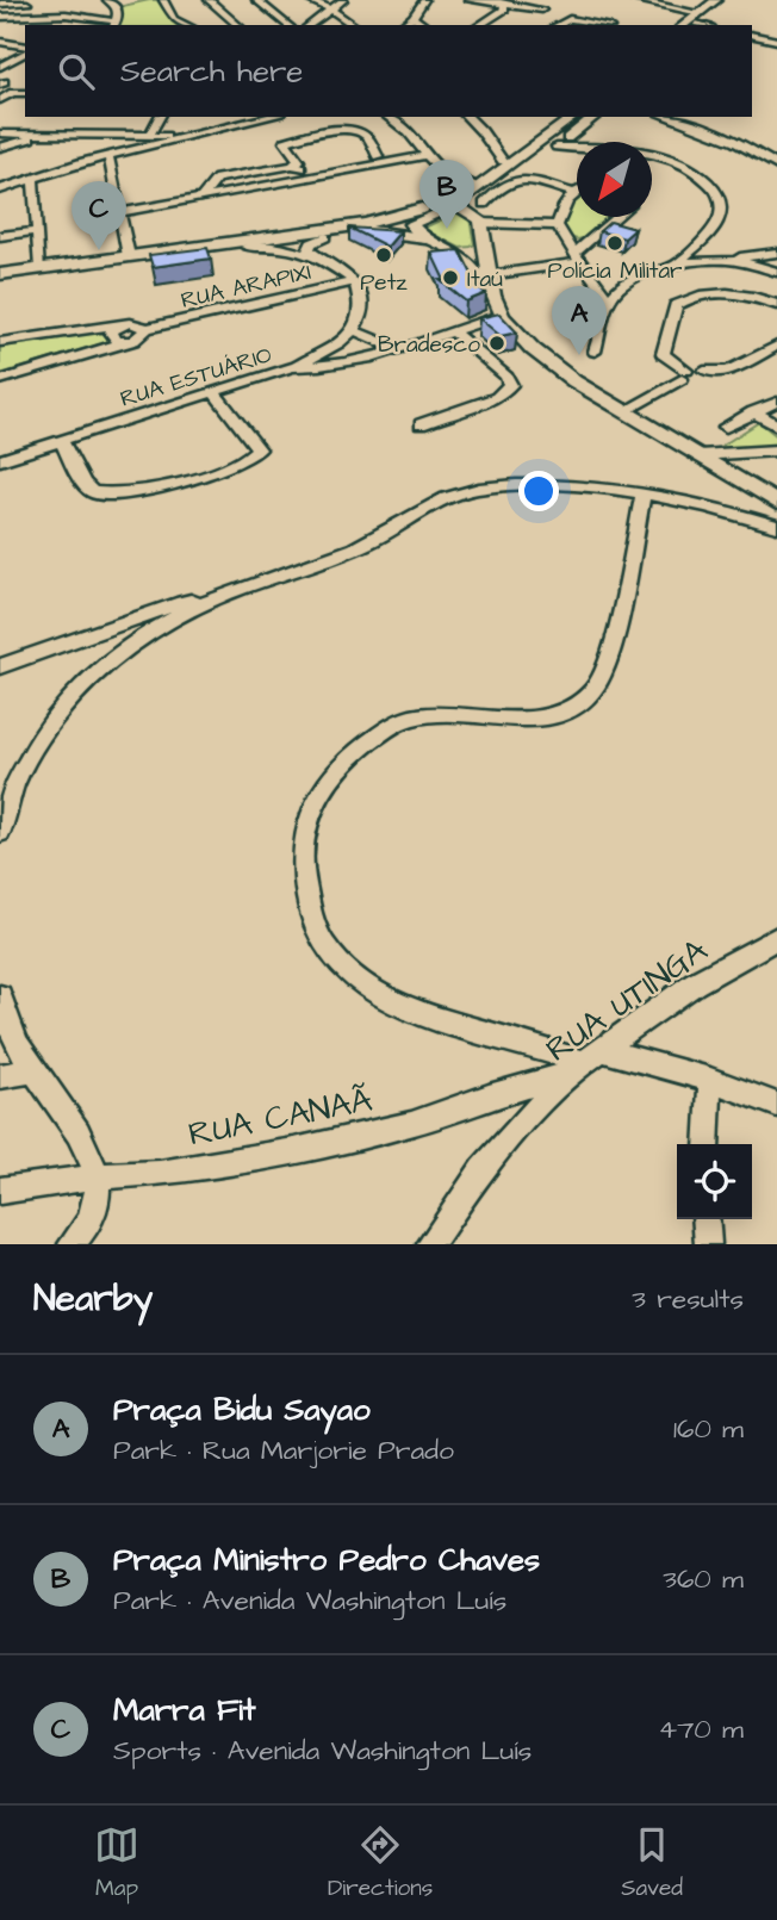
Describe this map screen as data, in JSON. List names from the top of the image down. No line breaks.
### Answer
{"streets":{"street":["RUA ARAPIXI","RUA ESTUÁRIO","RUA UTINGA","RUA CANAÃ"]},"crossings":[["RUA UTINGA","RUA CANAÃ"]],"places":["Polícia Militar","Petz","Itaú","Bradesco"],"north":"bottom left","page":{"search":"Search here","pins":["B","C","A"],"heading":["Nearby","3 results"],"list":[{"mark":"A","name":"Praça Bidu Sayao","note":"Park · Rua Marjorie Prado","value":"160 m"},{"mark":"B","name":"Praça Ministro Pedro Chaves","note":"Park · Avenida Washington Luís","value":"360 m"},{"mark":"C","name":"Marra Fit","note":"Sports · Avenida Washington Luís","value":"470 m"}],"nav":["Map","Directions","Saved"]}}
